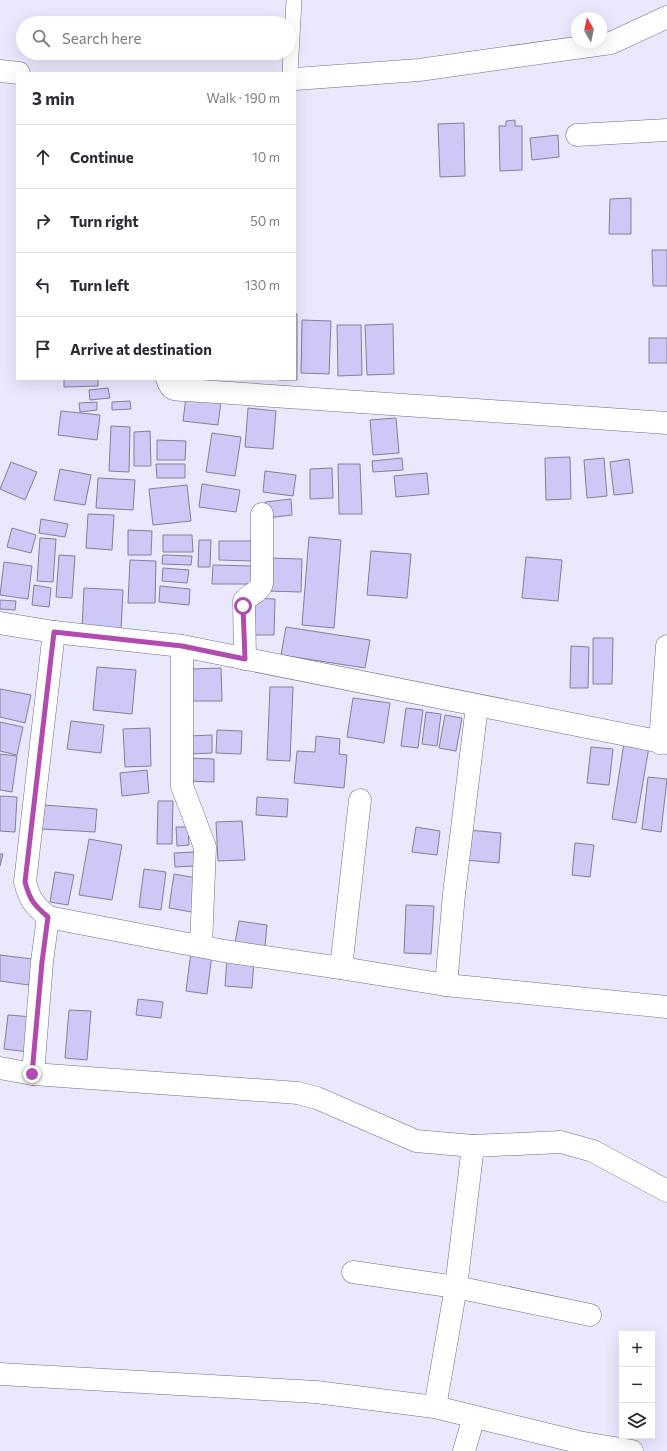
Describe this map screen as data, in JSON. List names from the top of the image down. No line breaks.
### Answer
{"north":"top","page":{"search":"Search here","heading":["3 min","Walk · 190 m"],"list":[["Continue","10 m"],["Turn right","50 m"],["Turn left","130 m"],"Arrive at destination"],"map_buttons":["+","−"]}}
